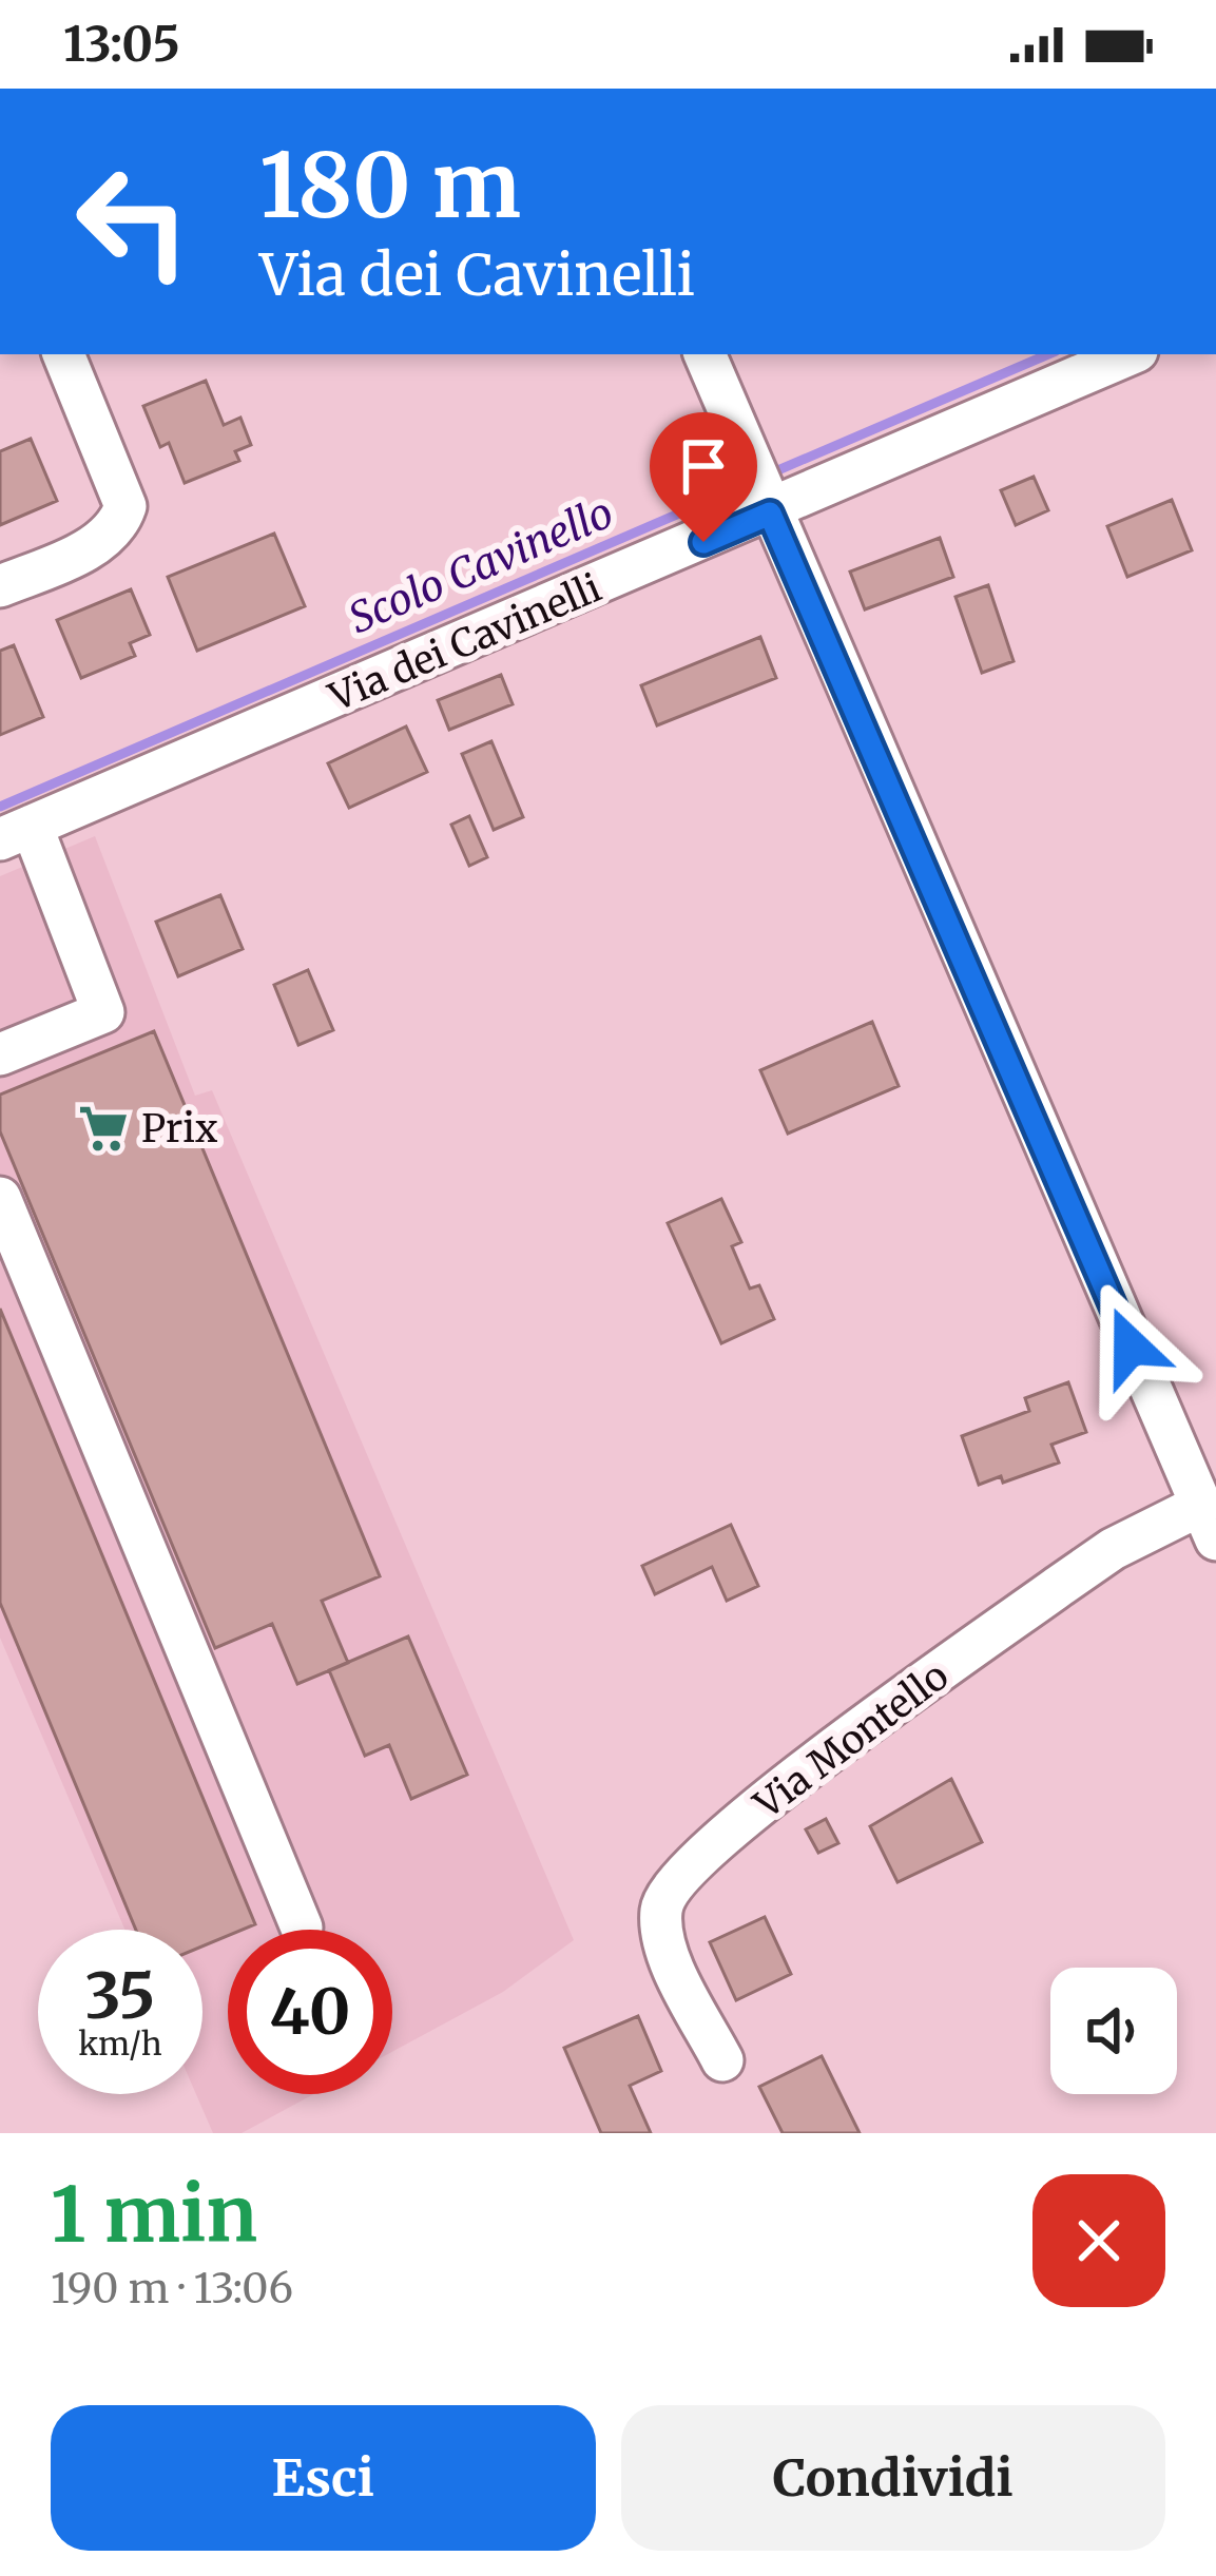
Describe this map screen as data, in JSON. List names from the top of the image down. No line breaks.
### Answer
{"streets":{"street":["Via dei Cavinelli","Via Montello"]},"crossings":[["Via dei Cavinelli","Via Montello"]],"water":["Scolo Cavinello"],"places":{"supermarket":["Prix"]},"page":{"status":"13:05","turn":["180 m","Via dei Cavinelli"],"speed":"35 km/h","limit":"40","heading":["1 min","190 m · 13:06"],"buttons":["Esci","Condividi"]}}
